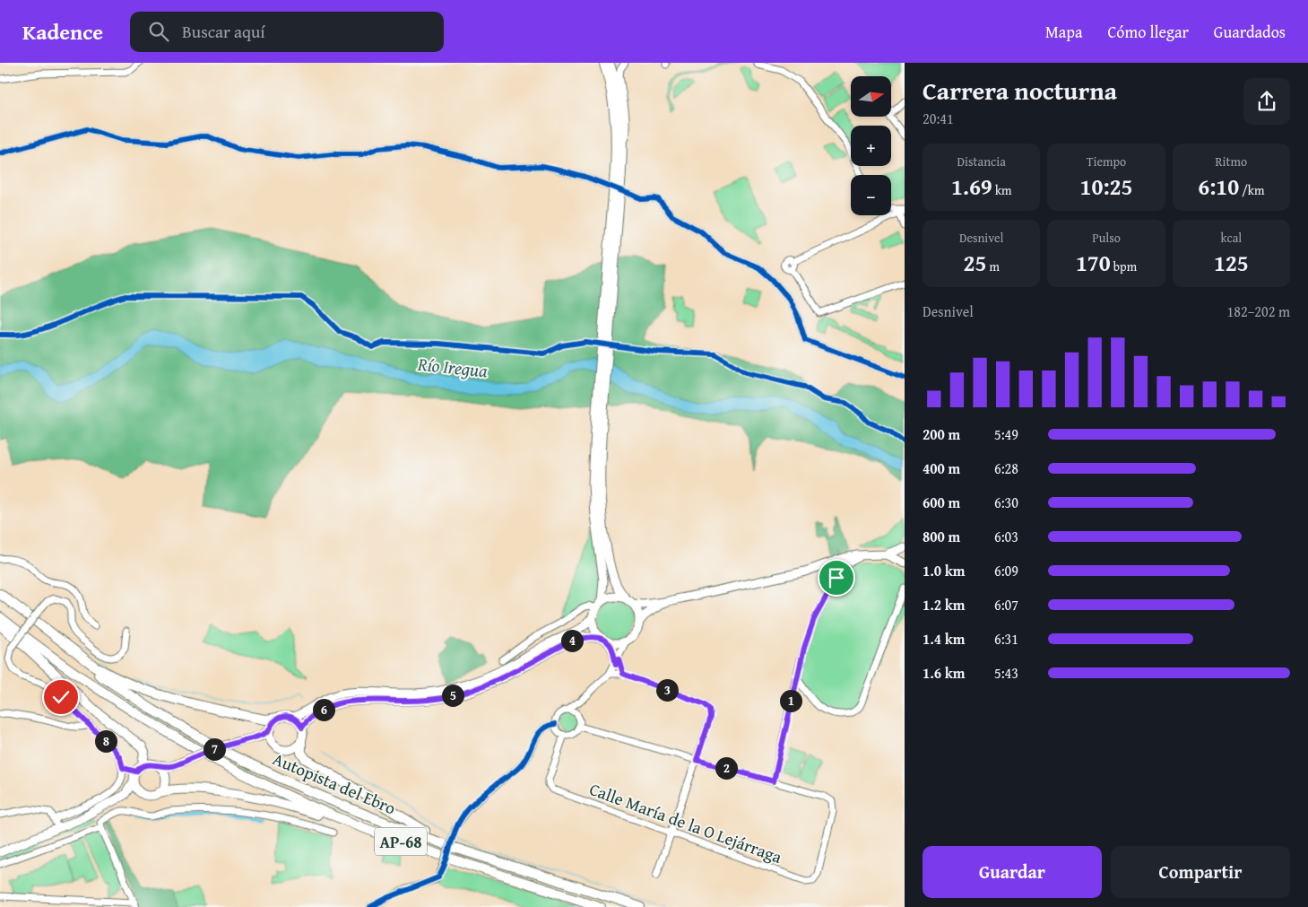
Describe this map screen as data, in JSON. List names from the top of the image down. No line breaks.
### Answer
{"streets":{"highway":["Autopista del Ebro","AP-68"],"street":["Calle María de la O Lejárraga"]},"water":["Río Iregua"],"north":"right","page":{"header":"Kadence","search":"Buscar aquí","nav":["Mapa","Cómo llegar","Guardados"],"heading":["Carrera nocturna","20:41"],"map_buttons":["+","−"],"stats":[["Distancia","1.69 km"],["Tiempo","10:25"],["Ritmo","6:10 /km"],["Desnivel","25 m"],["Pulso","170 bpm"],["kcal","125"]],"chart":["Desnivel","182–202 m"],"list":[{"name":"200 m","note":"5:49"},{"name":"400 m","note":"6:28"},{"name":"600 m","note":"6:30"},{"name":"800 m","note":"6:03"},{"name":"1.0 km","note":"6:09"},{"name":"1.2 km","note":"6:07"},{"name":"1.4 km","note":"6:31"},{"name":"1.6 km","note":"5:43"}],"pins":["4","3","5","1","6","8","7","2"],"buttons":["Guardar","Compartir"]}}
